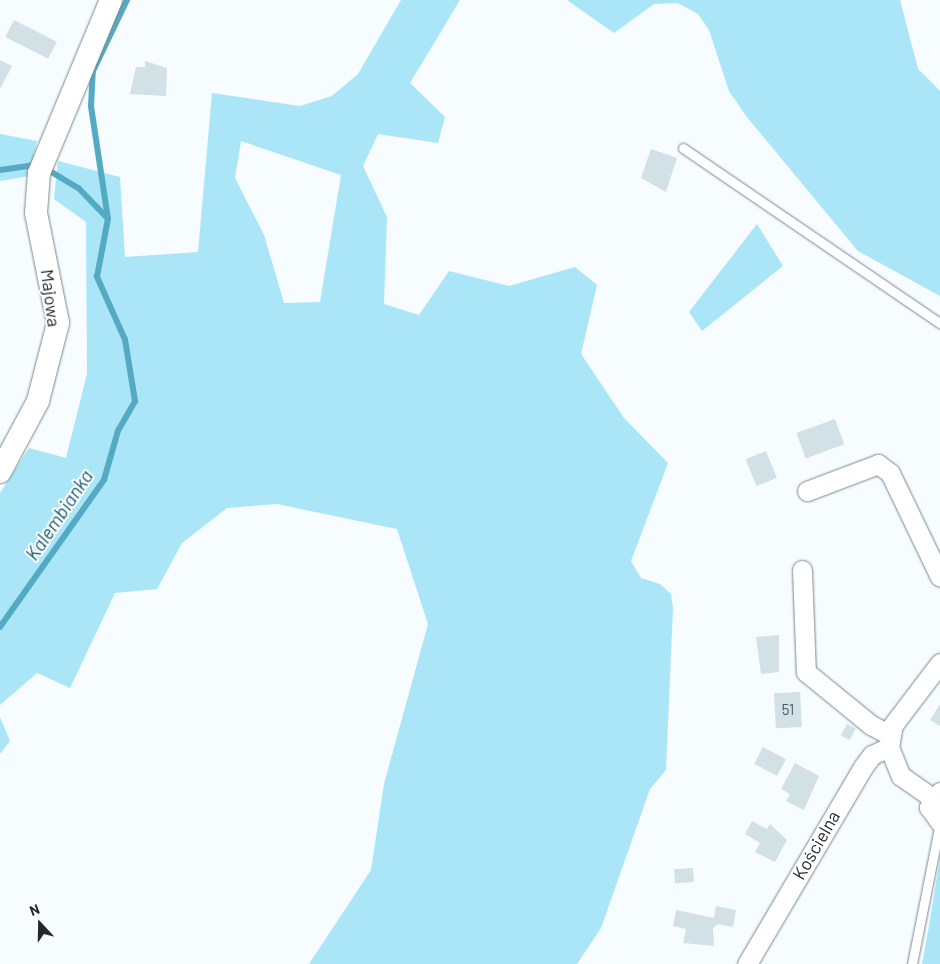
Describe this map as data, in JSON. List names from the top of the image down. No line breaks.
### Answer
{"streets":{"street":["Majowa","Kościelna"]},"water":["Kalembianka"],"house_numbers":["51"],"north":"top"}
